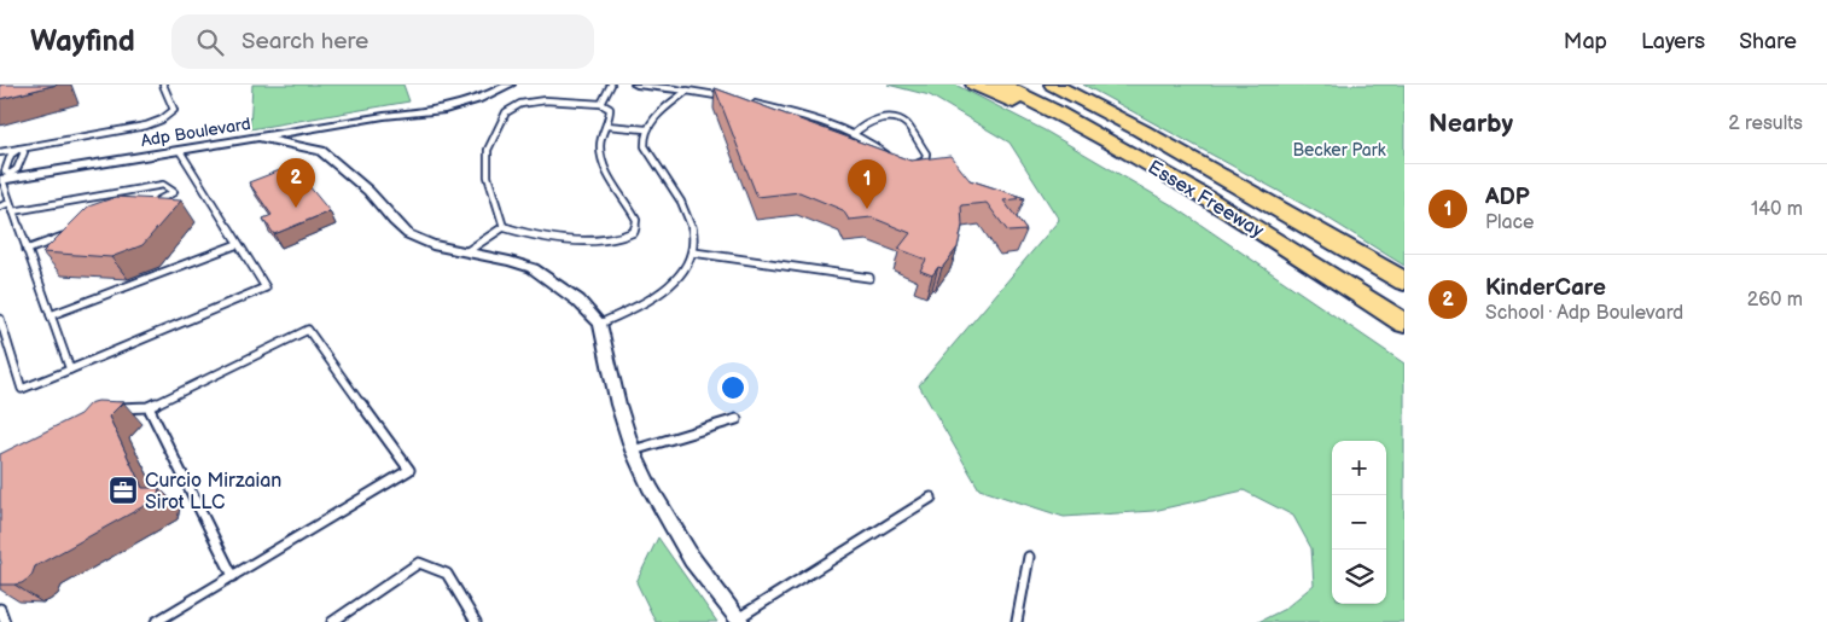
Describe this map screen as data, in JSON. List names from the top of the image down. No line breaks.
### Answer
{"streets":{"highway":["Essex Freeway"],"street":["Adp Boulevard"]},"parks":["Becker Park"],"places":{"office":["Curcio Mirzaian Sirot LLC"]},"page":{"header":"Wayfind","search":"Search here","nav":["Map","Layers","Share"],"heading":["Nearby","2 results"],"pins":["2","1"],"list":[{"mark":"1","name":"ADP","note":"Place","value":"140 m"},{"mark":"2","name":"KinderCare","note":"School · Adp Boulevard","value":"260 m"}],"map_buttons":["+","−"]}}
